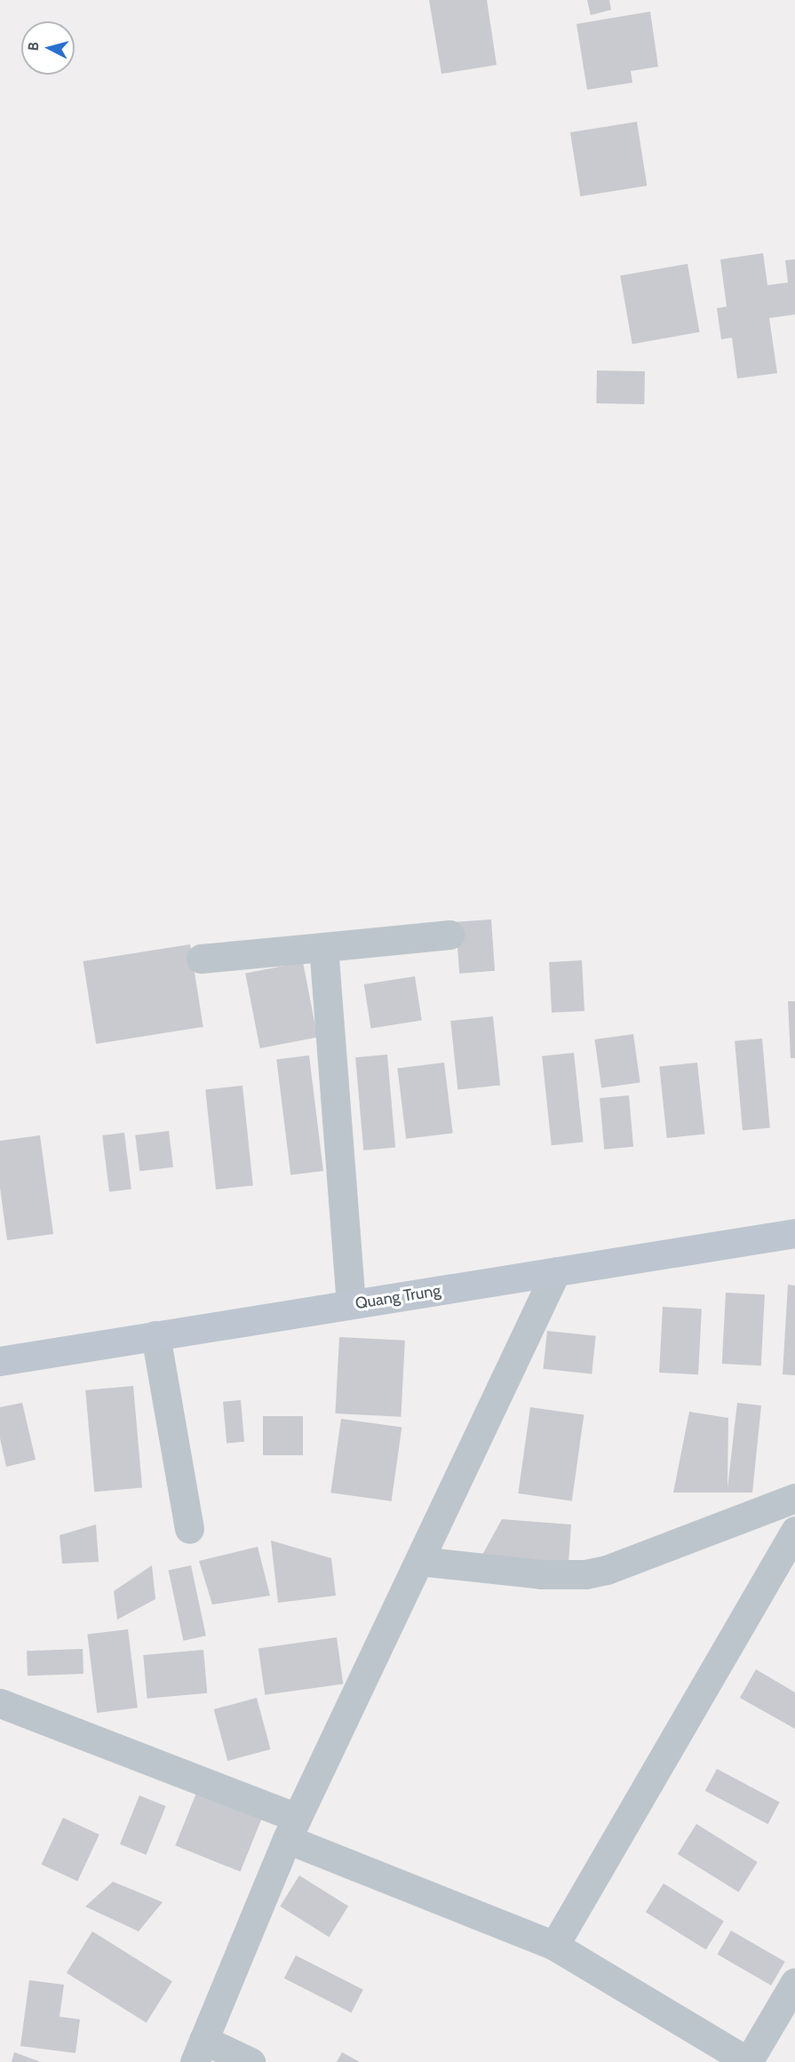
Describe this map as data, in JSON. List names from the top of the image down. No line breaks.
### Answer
{"streets":{"main road":["Quang Trung"]},"north":"left"}
